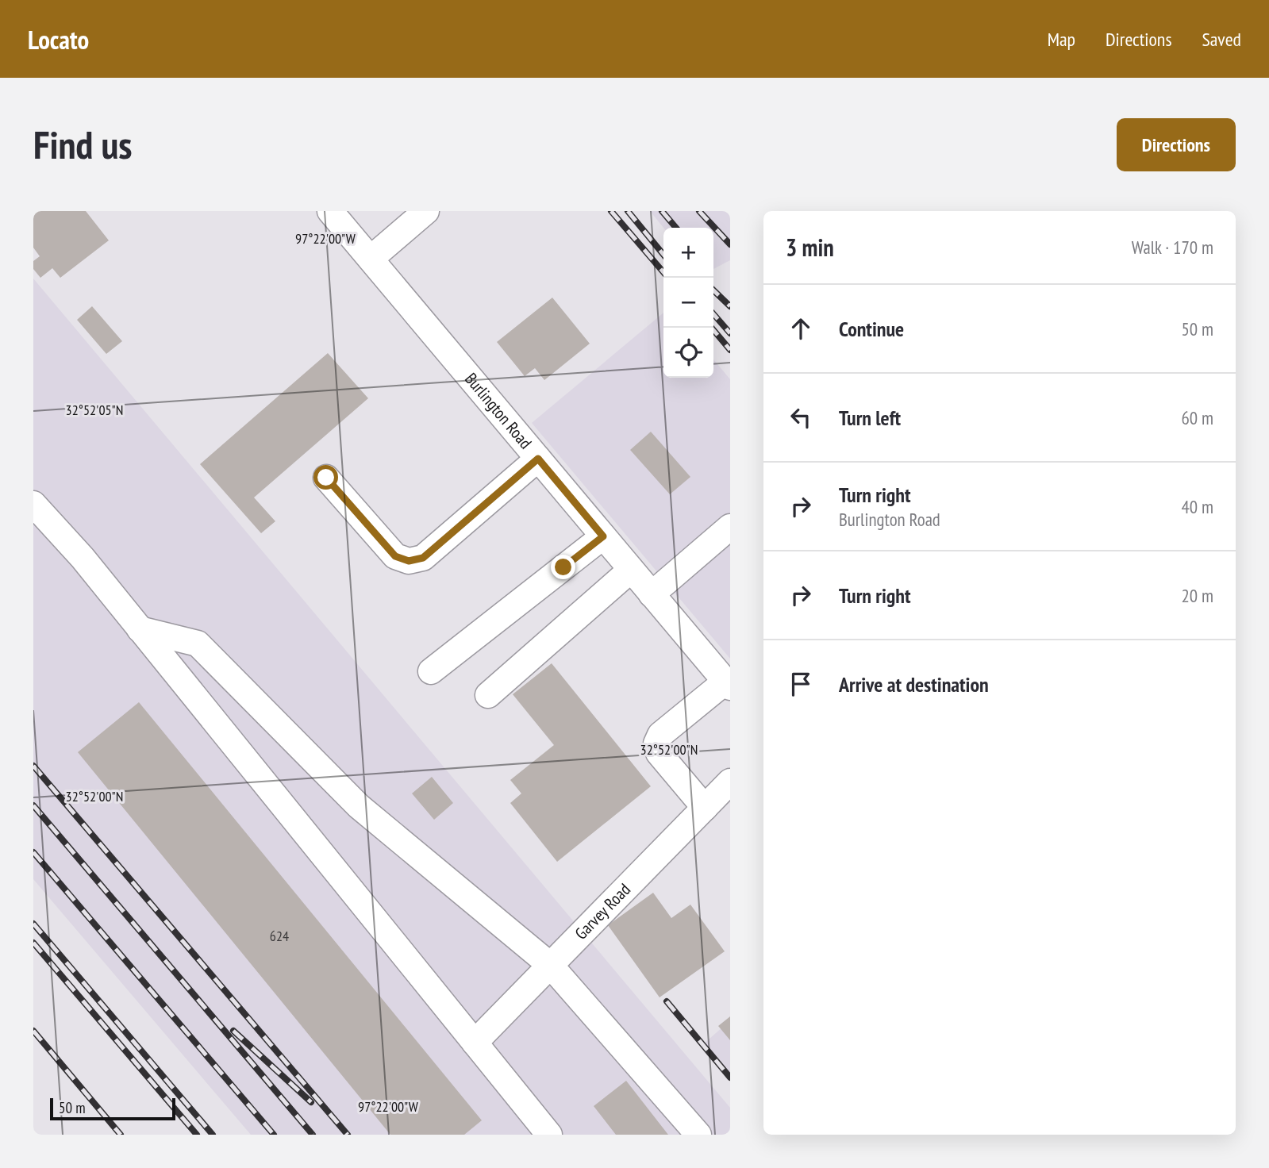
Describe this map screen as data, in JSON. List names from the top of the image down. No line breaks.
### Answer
{"streets":{"street":["Burlington Road","Garvey Road"]},"house_numbers":["624"],"scale_bar":"50 m","page":{"header":"Locato","nav":["Map","Directions","Saved"],"buttons":"Directions","title":"Find us","heading":["3 min","Walk · 170 m"],"map_buttons":["+","−"],"list":[["Continue","50 m"],["Turn left","60 m"],["Turn right","Burlington Road","40 m"],["Turn right","20 m"],"Arrive at destination"],"scale":"50 m"},"coordinates":["97°22'00\"W","32°52'05\"N","32°52'00\"N"]}
